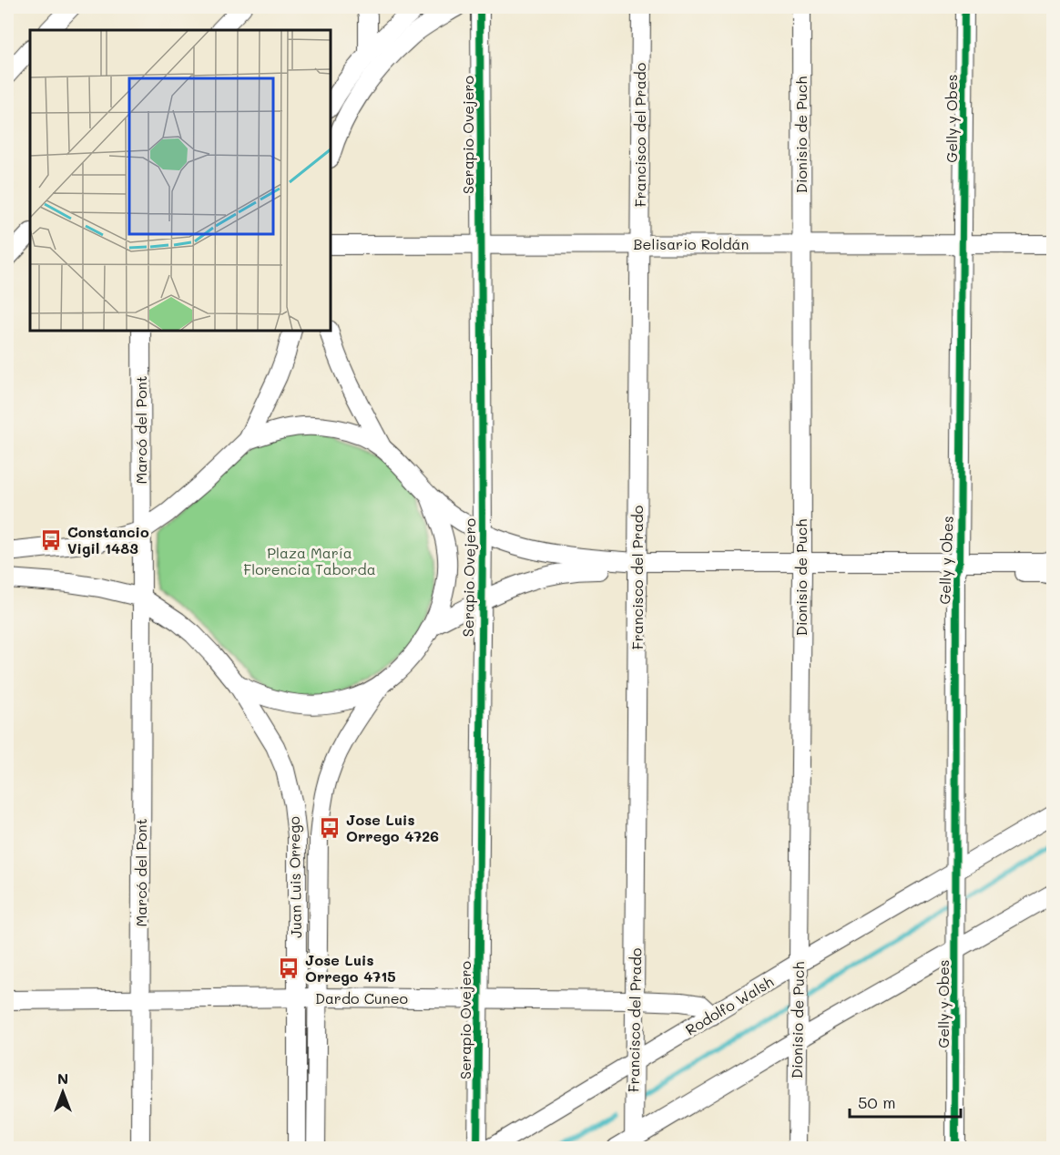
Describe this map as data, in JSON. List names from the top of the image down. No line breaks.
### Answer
{"streets":{"street":["Gelly y Obes","Serapio Ovejero","Francisco del Prado","Dionisio de Puch","Belisario Roldán","Marcó del Pont","Juan Luis Orrego","Dardo Cuneo","Rodolfo Walsh"]},"crossings":[["Gelly y Obes","Belisario Roldán"],["Gelly y Obes","Rodolfo Walsh"],["Serapio Ovejero","Belisario Roldán"],["Serapio Ovejero","Dardo Cuneo"],["Francisco del Prado","Belisario Roldán"],["Francisco del Prado","Dardo Cuneo"],["Francisco del Prado","Rodolfo Walsh"],["Dionisio de Puch","Belisario Roldán"],["Dionisio de Puch","Rodolfo Walsh"],["Marcó del Pont","Juan Luis Orrego"],["Marcó del Pont","Dardo Cuneo"],["Juan Luis Orrego","Dardo Cuneo"],["Dardo Cuneo","Rodolfo Walsh"]],"parks":["Plaza María Florencia Taborda"],"places":{"bus stop":["Constancio Vigil 1483","Jose Luis Orrego 4726","Jose Luis Orrego 4715"]},"scale_bar":"50 m","north":"top"}
